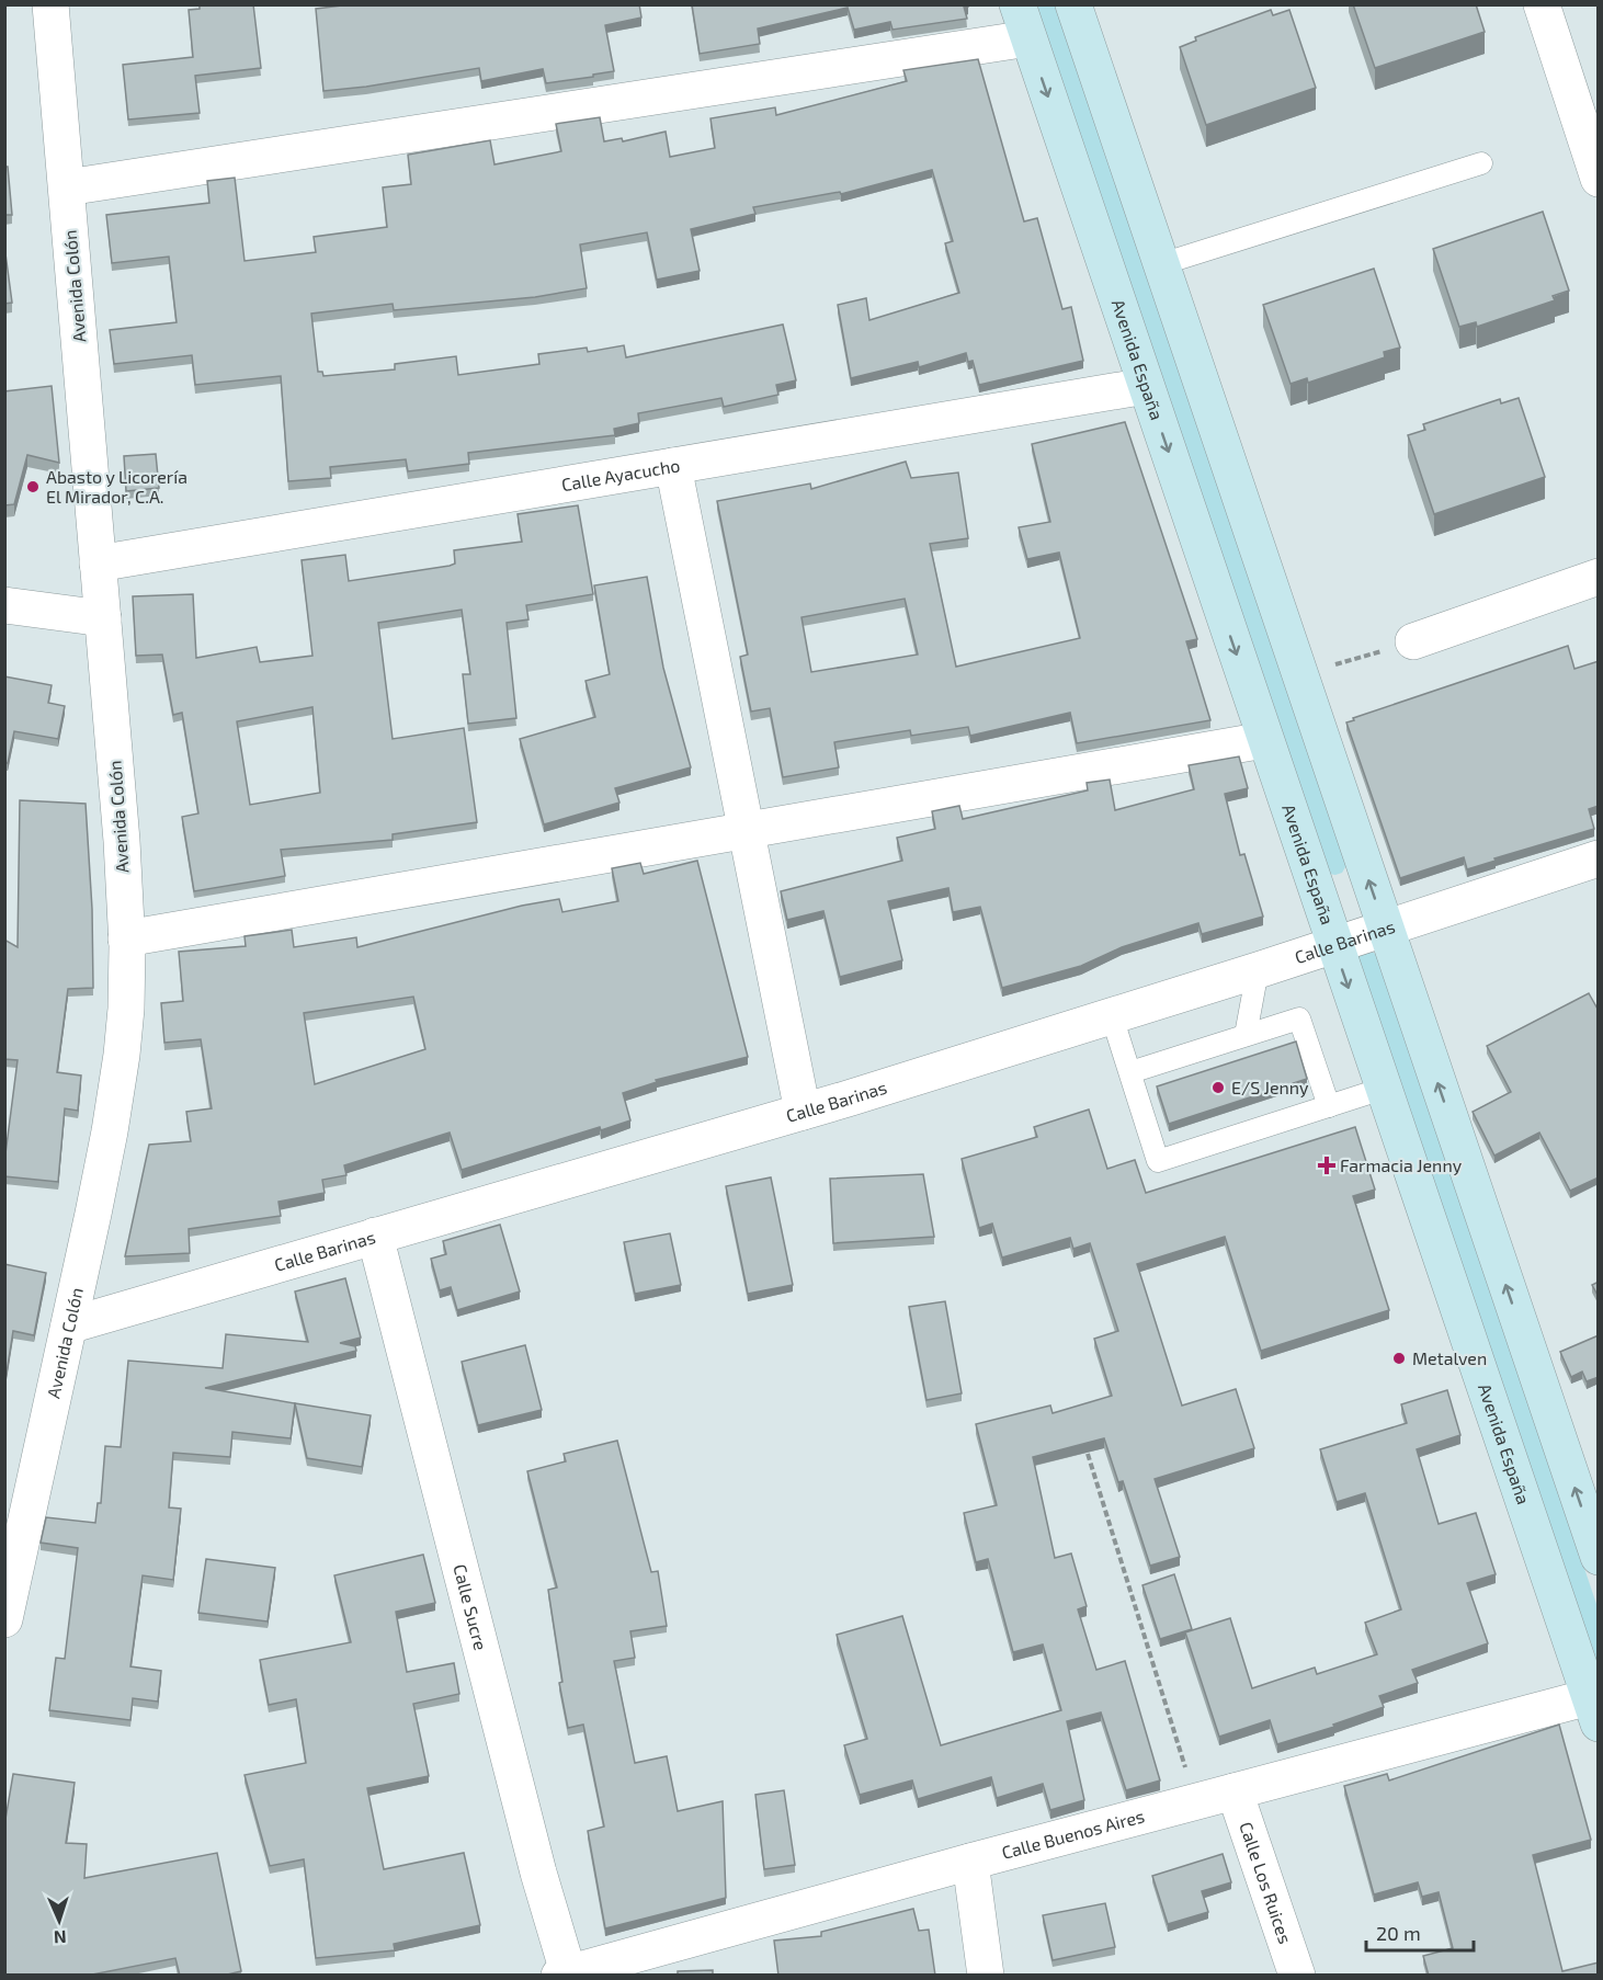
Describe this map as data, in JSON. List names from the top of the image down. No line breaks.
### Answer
{"streets":{"main road":["Avenida España"],"street":["Avenida Colón","Calle Ayacucho","Calle Barinas","Calle Sucre","Calle Buenos Aires","Calle Los Ruices"]},"crossings":[["Avenida Colón","Calle Ayacucho"],["Avenida Colón","Calle Barinas"],["Avenida España","Calle Ayacucho"],["Avenida España","Calle Barinas"],["Avenida España","Calle Buenos Aires"],["Calle Barinas","Calle Sucre"],["Calle Sucre","Calle Buenos Aires"],["Calle Buenos Aires","Calle Los Ruices"]],"places":{"other":["Abasto y Licorería El Mirador, C.A.","E/S Jenny","Metalven"],"health":["Farmacia Jenny"]},"scale_bar":"20 m","north":"bottom"}
